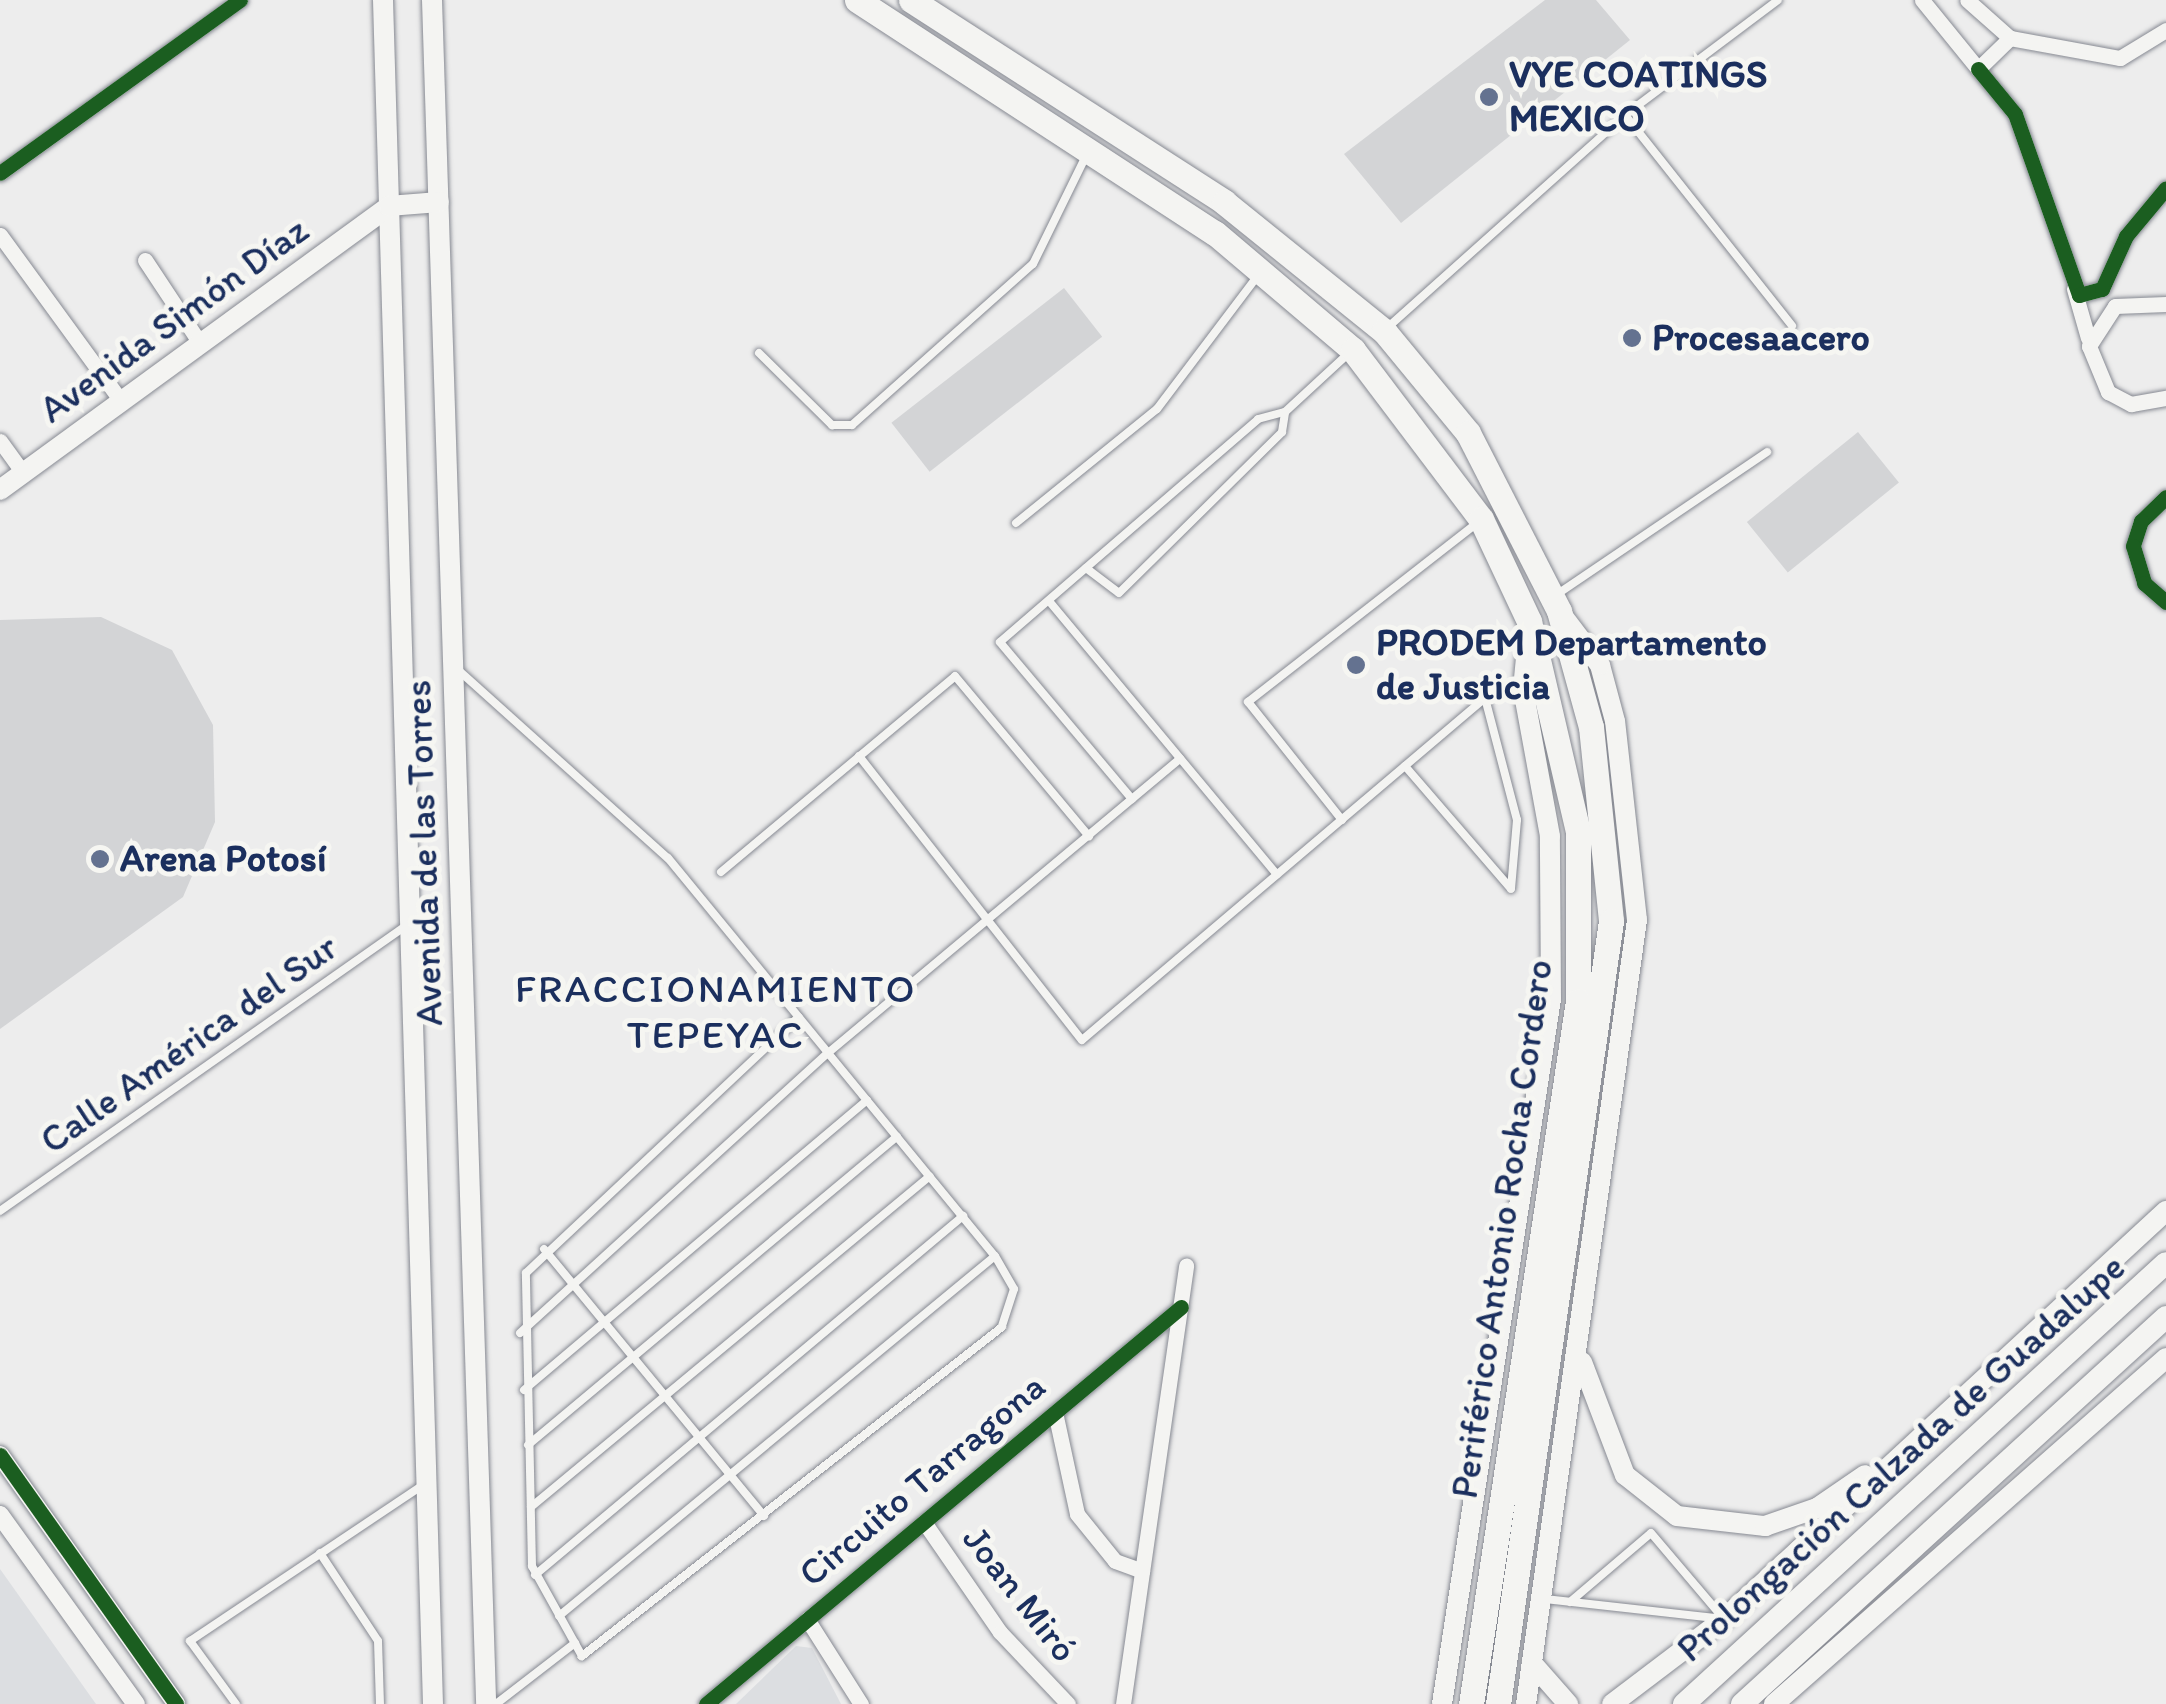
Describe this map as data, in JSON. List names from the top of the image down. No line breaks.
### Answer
{"streets":{"highway":["Periférico Antonio Rocha Cordero"],"main road":["Avenida Simón Díaz","Avenida de las Torres","Prolongación Calzada de Guadalupe"],"street":["Circuito Tarragona","Joan Miró"],"lane":["Calle América del Sur"]},"crossings":[["Avenida Simón Díaz","Avenida de las Torres"],["Avenida de las Torres","Calle América del Sur"],["Circuito Tarragona","Joan Miró"]],"districts":["FRACCIONAMIENTO TEPEYAC"],"places":["VYE COATINGS MEXICO","Procesaacero","PRODEM Departamento de Justicia","Arena Potosí"]}
